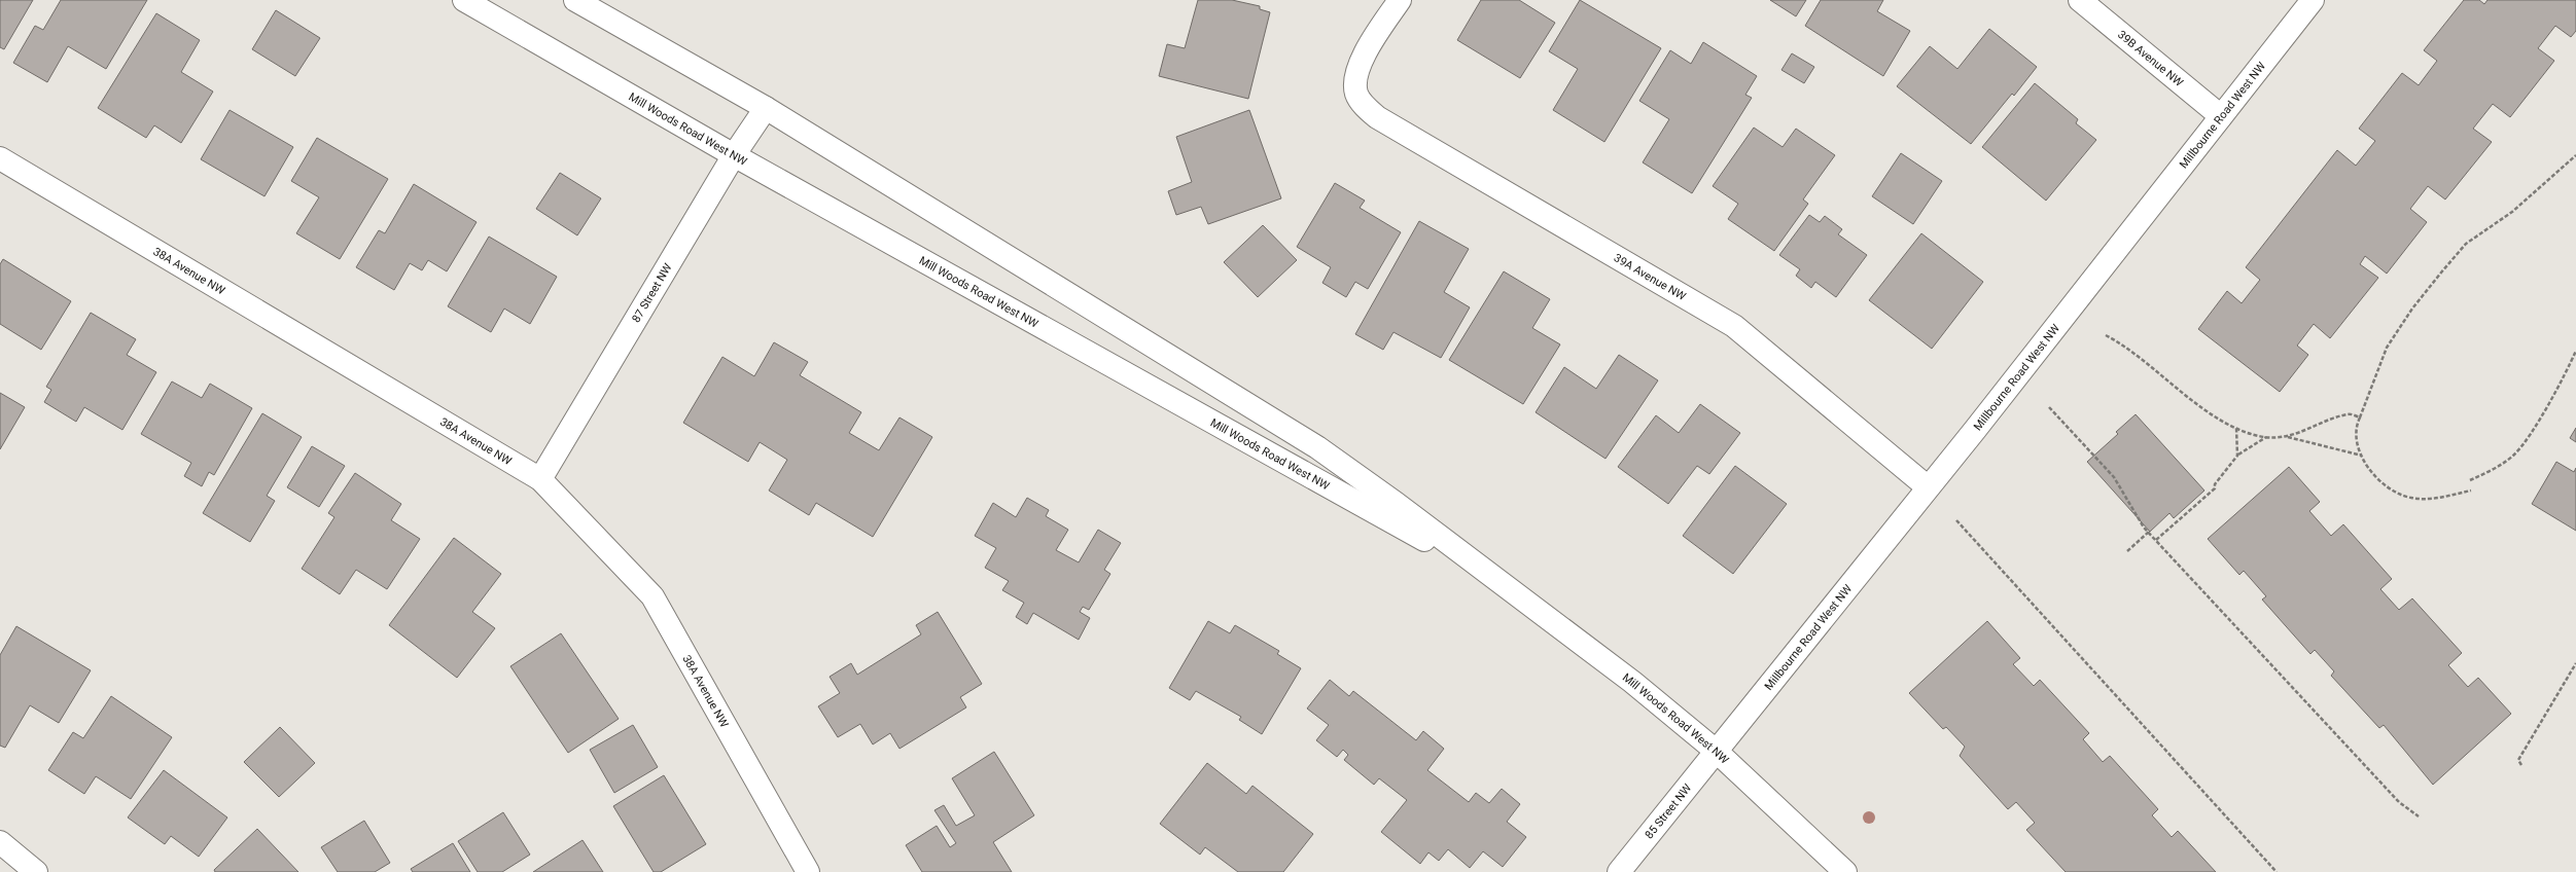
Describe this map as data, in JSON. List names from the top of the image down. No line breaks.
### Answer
{"streets":{"street":["39B Avenue NW","Millbourne Road West NW","Mill Woods Road West NW","38A Avenue NW","39A Avenue NW","87 Street NW","85 Street NW"]},"crossings":[["39B Avenue NW","Millbourne Road West NW"],["Millbourne Road West NW","Mill Woods Road West NW"],["Millbourne Road West NW","39A Avenue NW"],["Millbourne Road West NW","85 Street NW"],["Mill Woods Road West NW","87 Street NW"],["Mill Woods Road West NW","85 Street NW"],["38A Avenue NW","87 Street NW"]]}
